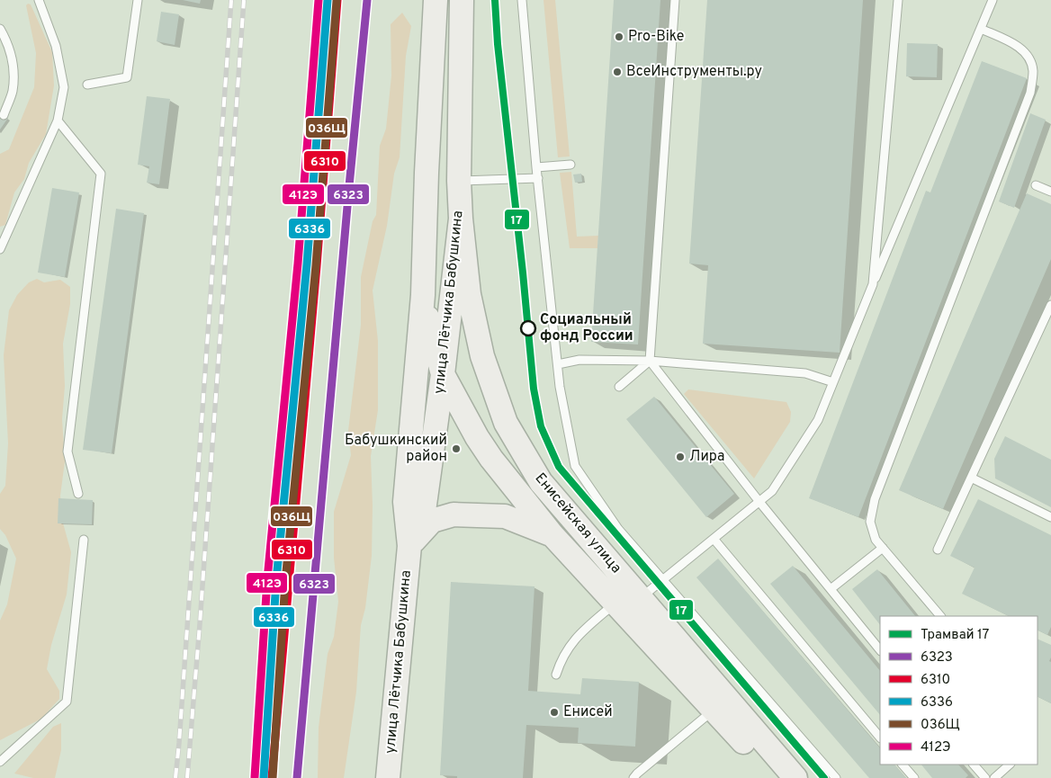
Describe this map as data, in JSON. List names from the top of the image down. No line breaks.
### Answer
{"streets":{"main road":["улица Лётчика Бабушкина","Енисейская улица"]},"crossings":[["улица Лётчика Бабушкина","Енисейская улица"]],"places":["Pro-Bike","ВсеИнструменты.ру","Социальный фонд России","Бабушкинский район","Лира","Енисей"],"lines":["tram line 17","transit line 6323","transit line 6310","transit line 6336","transit line 412Э","transit line 036Щ"],"legend":["Трамвай 17","6323","6310","6336","036Щ","412Э"]}
